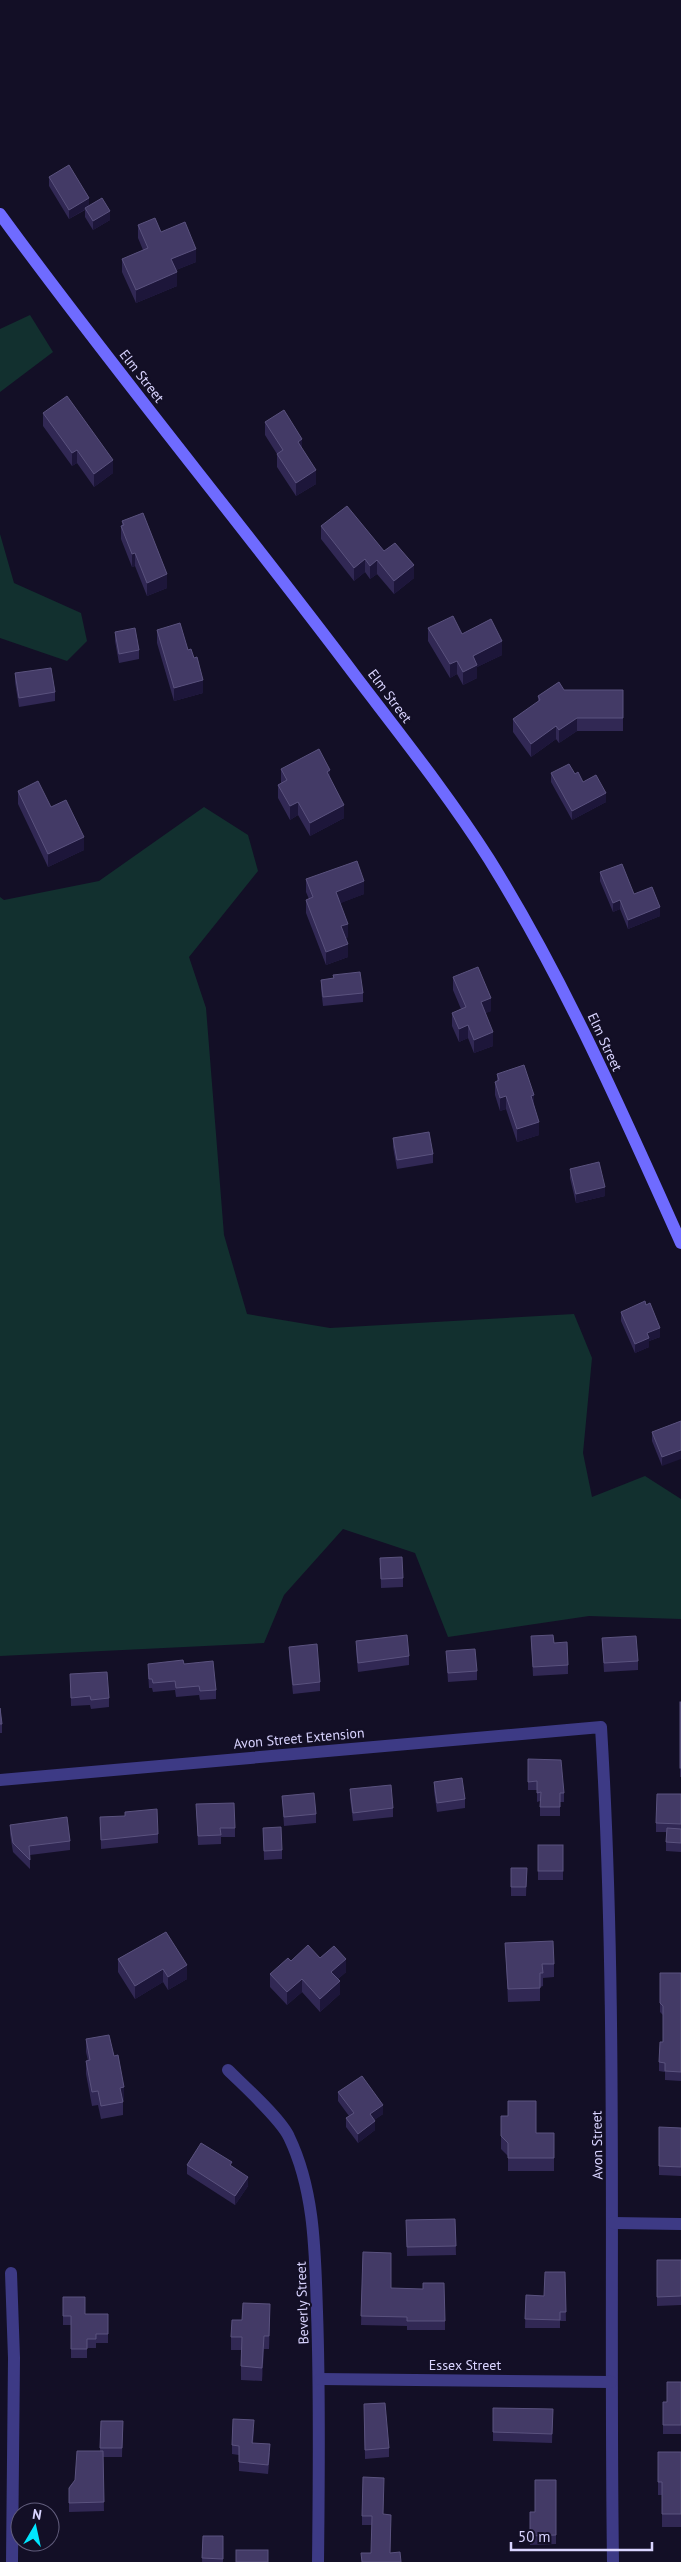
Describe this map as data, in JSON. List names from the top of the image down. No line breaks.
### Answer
{"streets":{"street":["Elm Street","Avon Street Extension","Avon Street","Beverly Street","Essex Street"]},"crossings":[["Avon Street Extension","Avon Street"],["Avon Street","Essex Street"],["Beverly Street","Essex Street"]],"scale_bar":"50 m","north":"top"}
